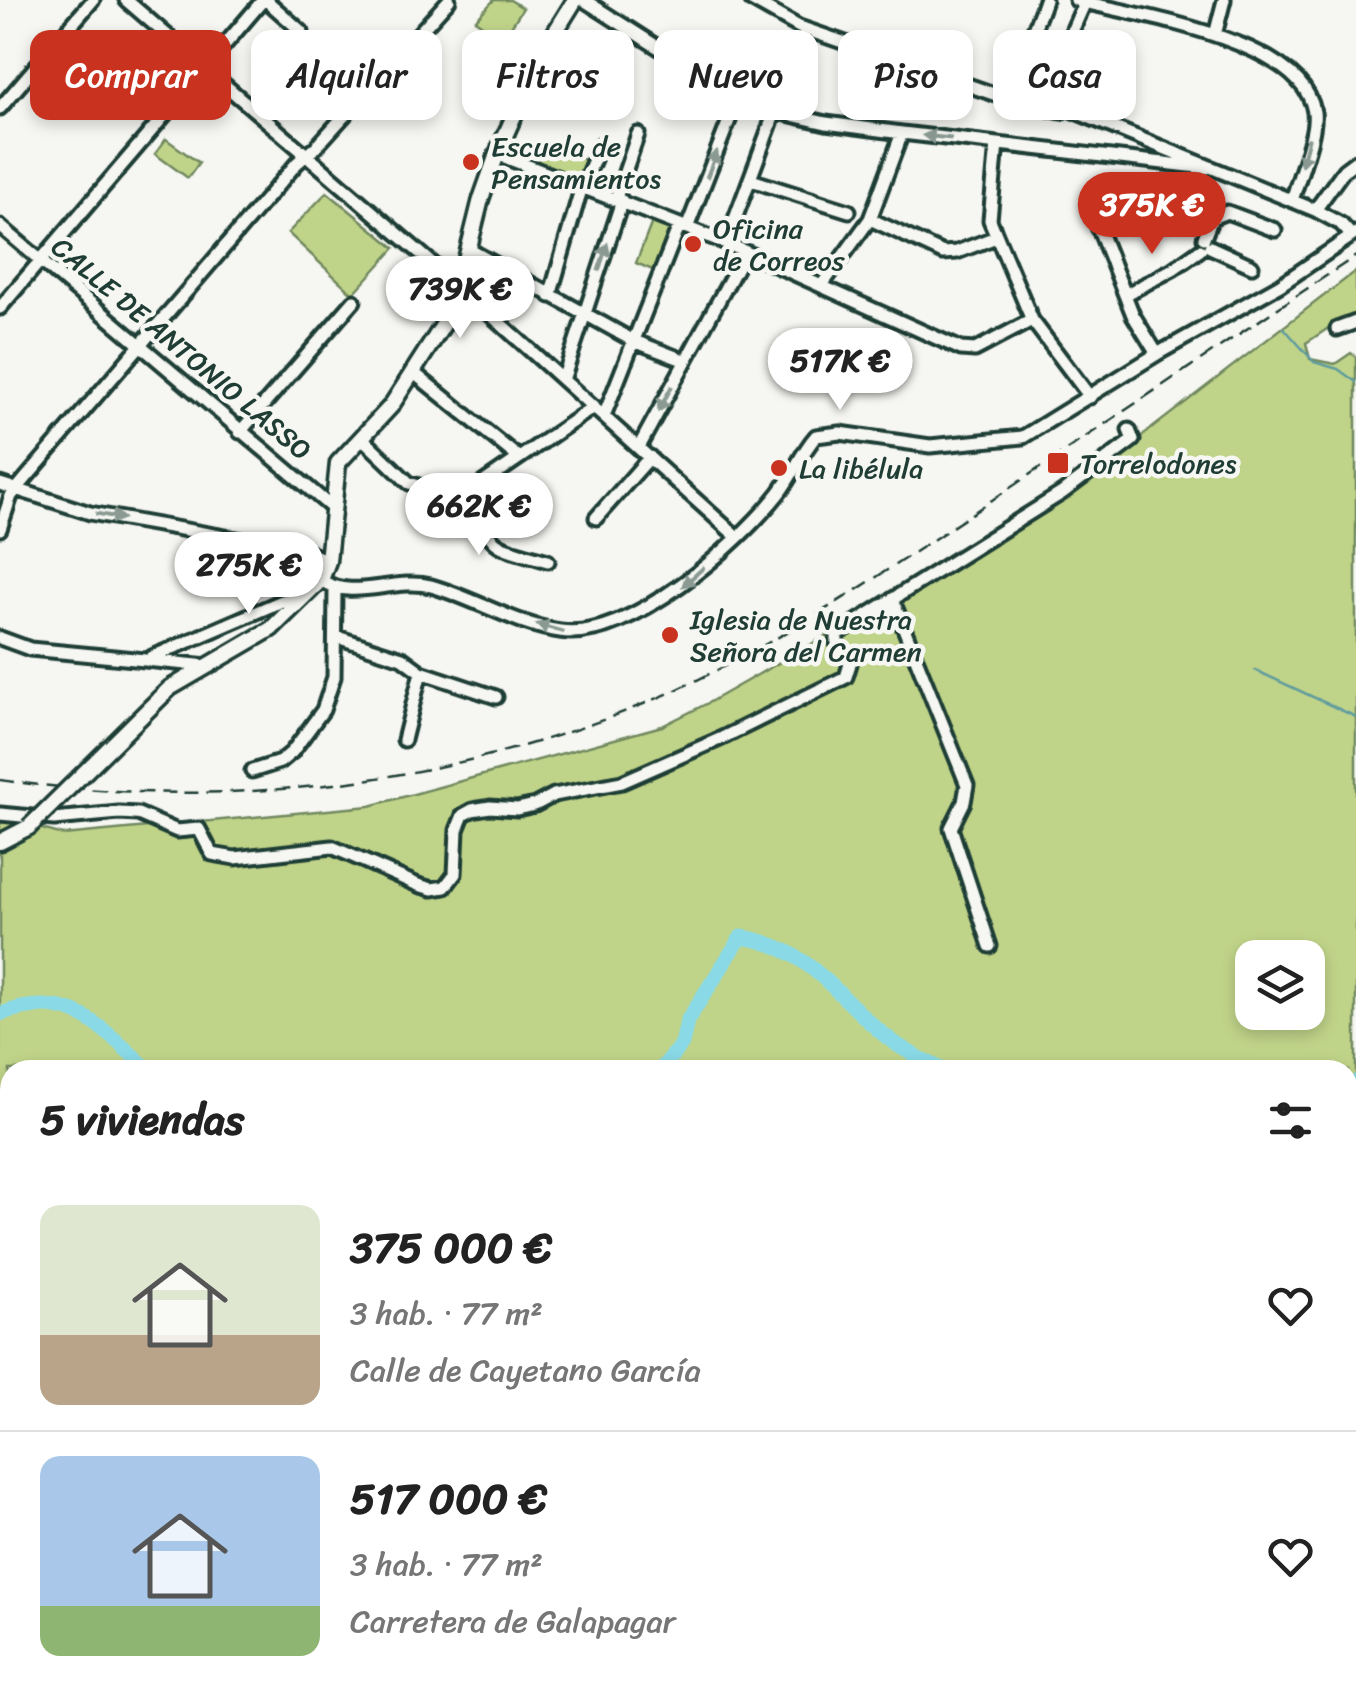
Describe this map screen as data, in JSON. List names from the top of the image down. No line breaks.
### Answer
{"streets":{"street":["CALLE DE ANTONIO LASSO"]},"places":{"other":["Escuela de Pensamientos","Oficina de Correos","La libélula","Iglesia de Nuestra Señora del Carmen"],"transit":["Torrelodones"]},"page":{"chip":["Comprar","Alquilar","Filtros","Nuevo","Piso","Casa"],"price":["375K €","739K €","517K €","662K €","275K €"],"heading":"5 viviendas","list":[{"name":"375 000 €","note":"3 hab. · 77 m² · Calle de Cayetano García"},{"name":"517 000 €","note":"3 hab. · 77 m² · Carretera de Galapagar"}]}}
